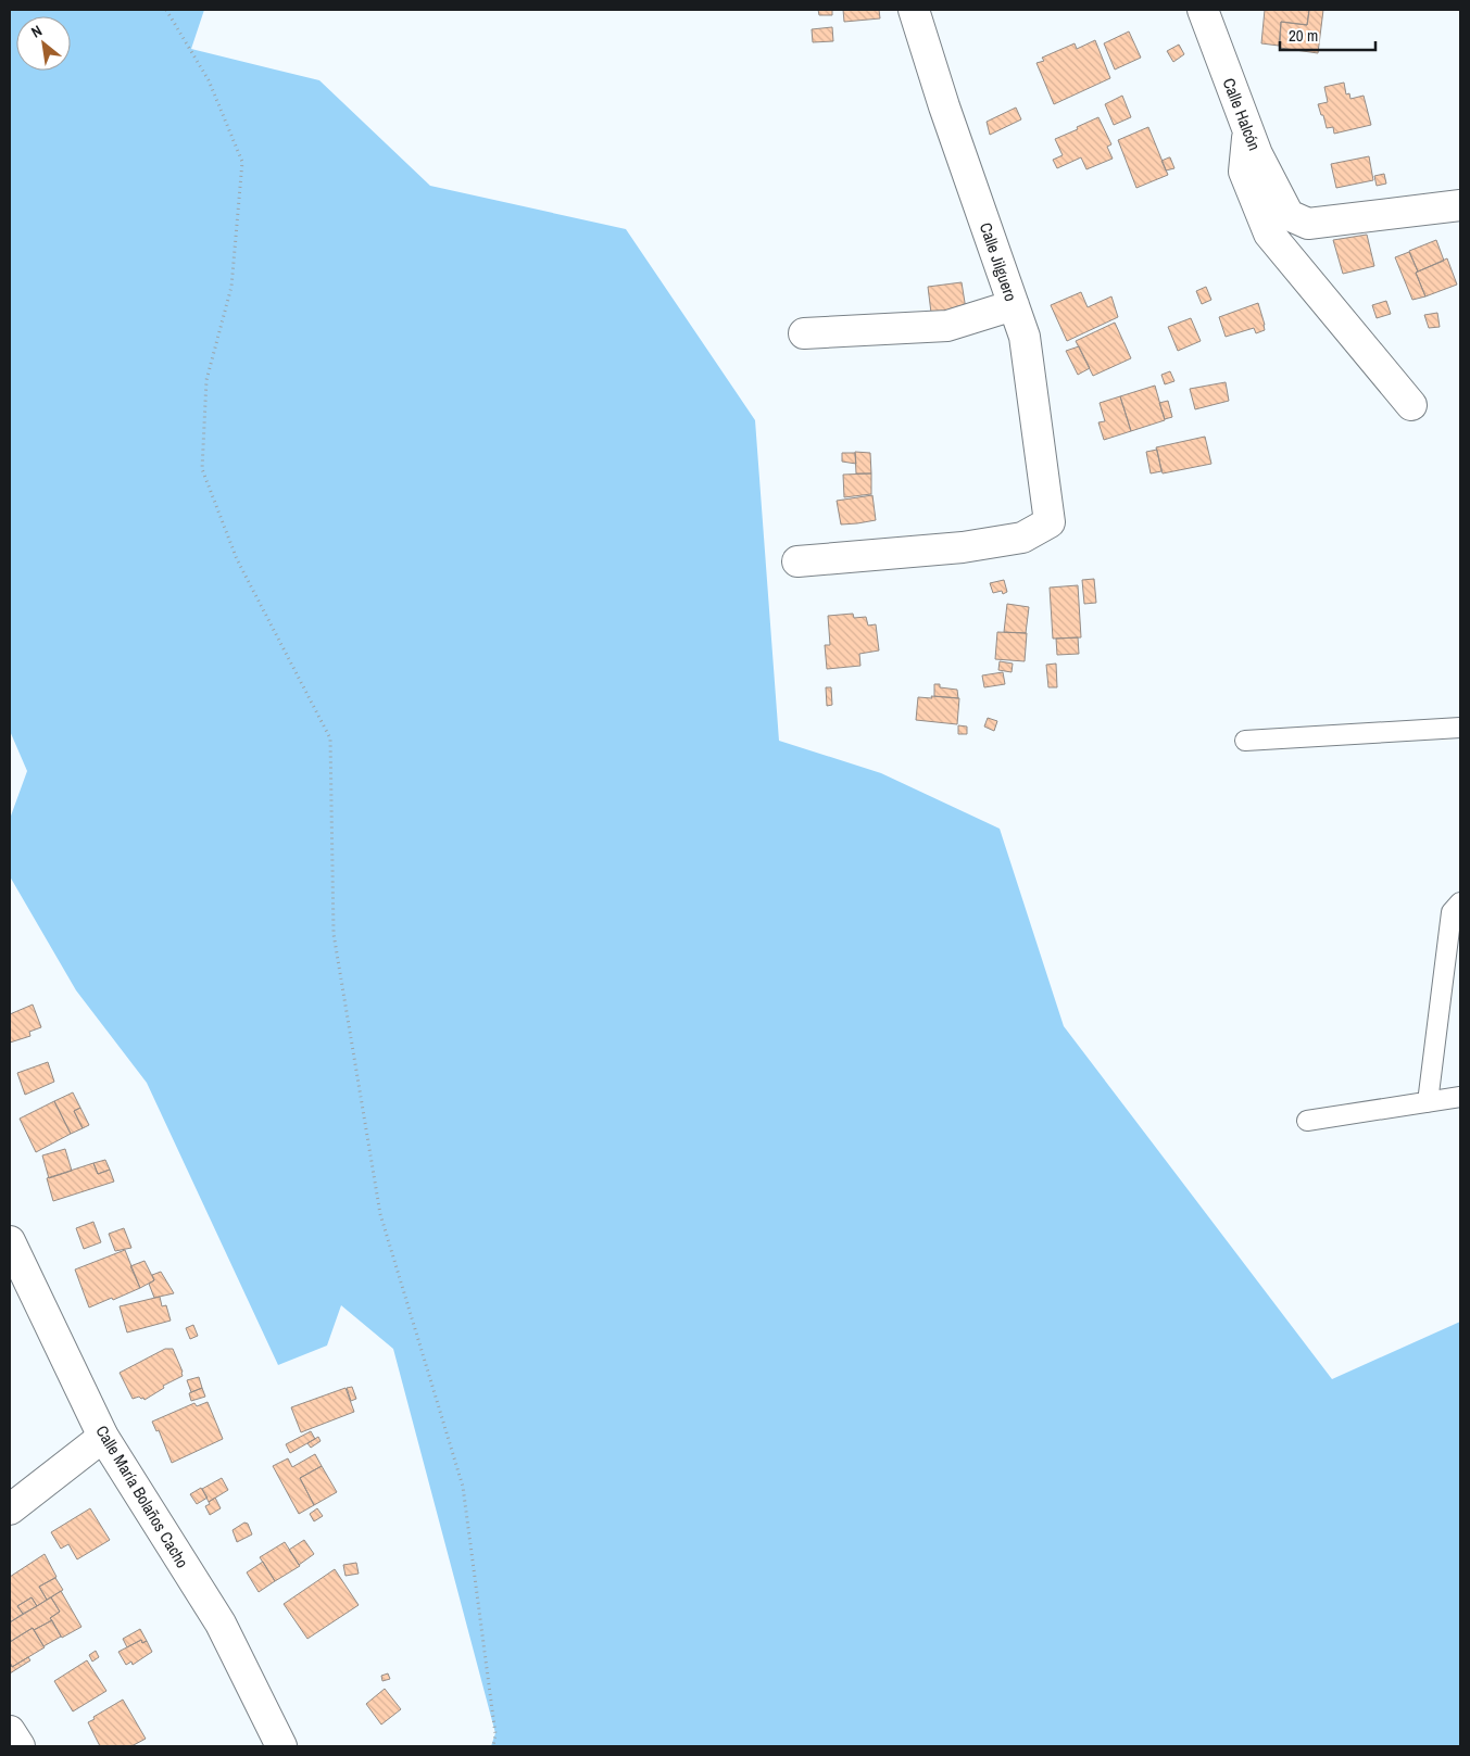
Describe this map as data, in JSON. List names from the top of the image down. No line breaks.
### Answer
{"streets":{"street":["Calle Halcón","Calle Jilguero","Calle María Bolaños Cacho"]},"scale_bar":"20 m","north":"top left"}
